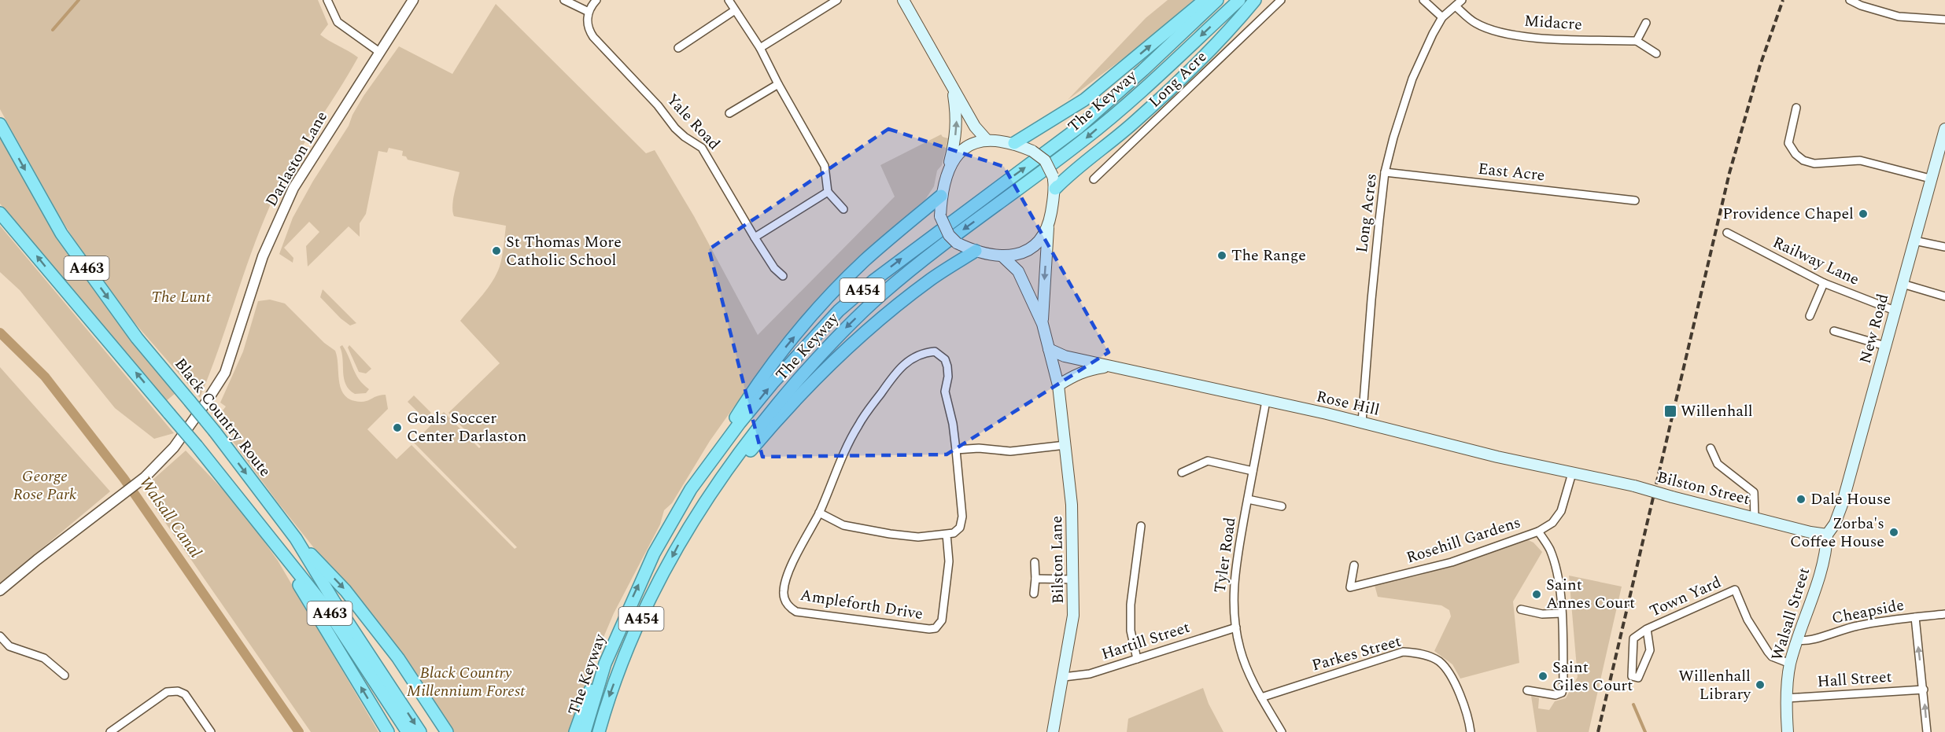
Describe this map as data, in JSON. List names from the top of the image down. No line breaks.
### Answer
{"streets":{"highway":["The Keyway","A463","A454","Black Country Route"],"main road":["New Road","Rose Hill","Bilston Street","Bilston Lane","Walsall Street"],"street":["Midacre","Long Acre","Yale Road","Darlaston Lane","East Acre","Long Acres","Railway Lane","Rosehill Gardens","Tyler Road","Town Yard","Ampleforth Drive","Cheapside","Hartill Street","Parkes Street","Hall Street"]},"crossings":[["East Acre","Long Acres"],["Long Acres","Rose Hill"],["Railway Lane","New Road"],["New Road","Bilston Street"],["New Road","Walsall Street"],["Rose Hill","Bilston Street"],["Rose Hill","Rosehill Gardens"],["Rose Hill","Tyler Road"],["Rose Hill","Bilston Lane"],["Bilston Street","Rosehill Gardens"],["Bilston Street","Walsall Street"],["Tyler Road","Hartill Street"],["Tyler Road","Parkes Street"],["Bilston Lane","Hartill Street"],["Town Yard","Walsall Street"],["Cheapside","Walsall Street"],["Walsall Street","Hall Street"]],"water":["Walsall Canal"],"parks":["The Lunt","George Rose Park","Black Country Millennium Forest"],"places":{"other":["Providence Chapel","St Thomas More Catholic School","The Range","Goals Soccer Center Darlaston","Dale House","Zorba's Coffee House","Saint Annes Court","Saint Giles Court","Willenhall Library"],"transit":["Willenhall"]}}
